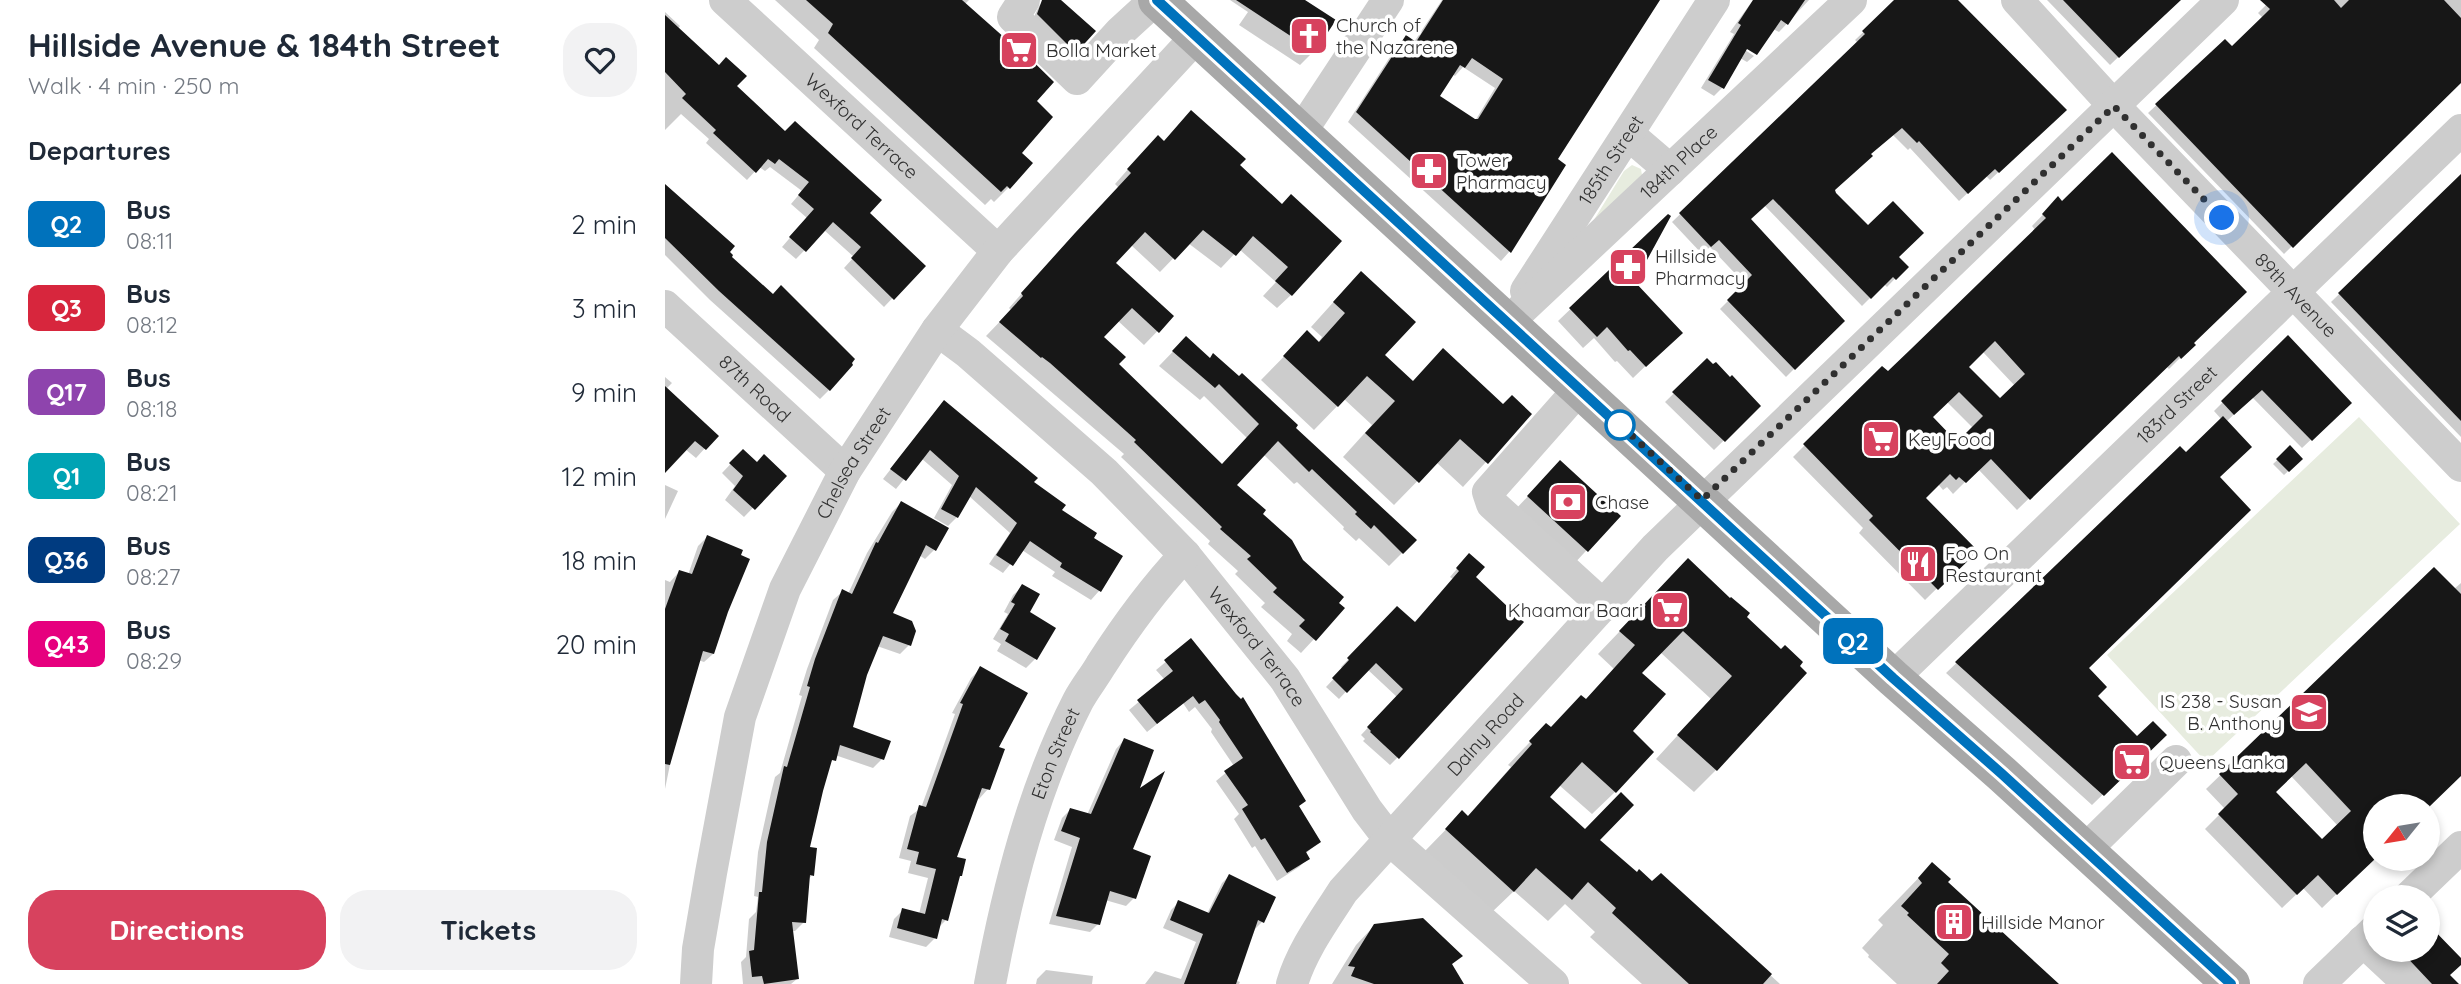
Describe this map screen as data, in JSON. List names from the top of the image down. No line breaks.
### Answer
{"streets":{"street":["Wexford Terrace","185th Street","184th Place","89th Avenue","87th Road","183rd Street","Chelsea Street","Dalny Road","Eton Street"]},"crossings":[["Wexford Terrace","Chelsea Street"],["Wexford Terrace","Dalny Road"],["Wexford Terrace","Eton Street"],["185th Street","184th Place"],["89th Avenue","183rd Street"],["89th Avenue","Dalny Road"],["87th Road","Chelsea Street"]],"places":{"church":["Church of the Nazarene"],"supermarket":["Bolla Market","Key Food","Khaamar Baari","Queens Lanka"],"pharmacy":["Tower Pharmacy","Hillside Pharmacy"],"bank":["Chase"],"restaurant":["Foo On Restaurant"],"school or university":["IS 238 - Susan B. Anthony"],"building":["Hillside Manor"]},"lines":["bus line Q2"],"north":"bottom left","page":{"heading":[["Hillside Avenue & 184th Street","Walk · 4 min · 250 m"],"Departures"],"on_map":"Q2","list":[{"mark":"Q2","name":"Bus","note":"08:11","value":"2 min"},{"mark":"Q3","name":"Bus","note":"08:12","value":"3 min"},{"mark":"Q17","name":"Bus","note":"08:18","value":"9 min"},{"mark":"Q1","name":"Bus","note":"08:21","value":"12 min"},{"mark":"Q36","name":"Bus","note":"08:27","value":"18 min"},{"mark":"Q43","name":"Bus","note":"08:29","value":"20 min"}],"buttons":["Directions","Tickets"]}}
